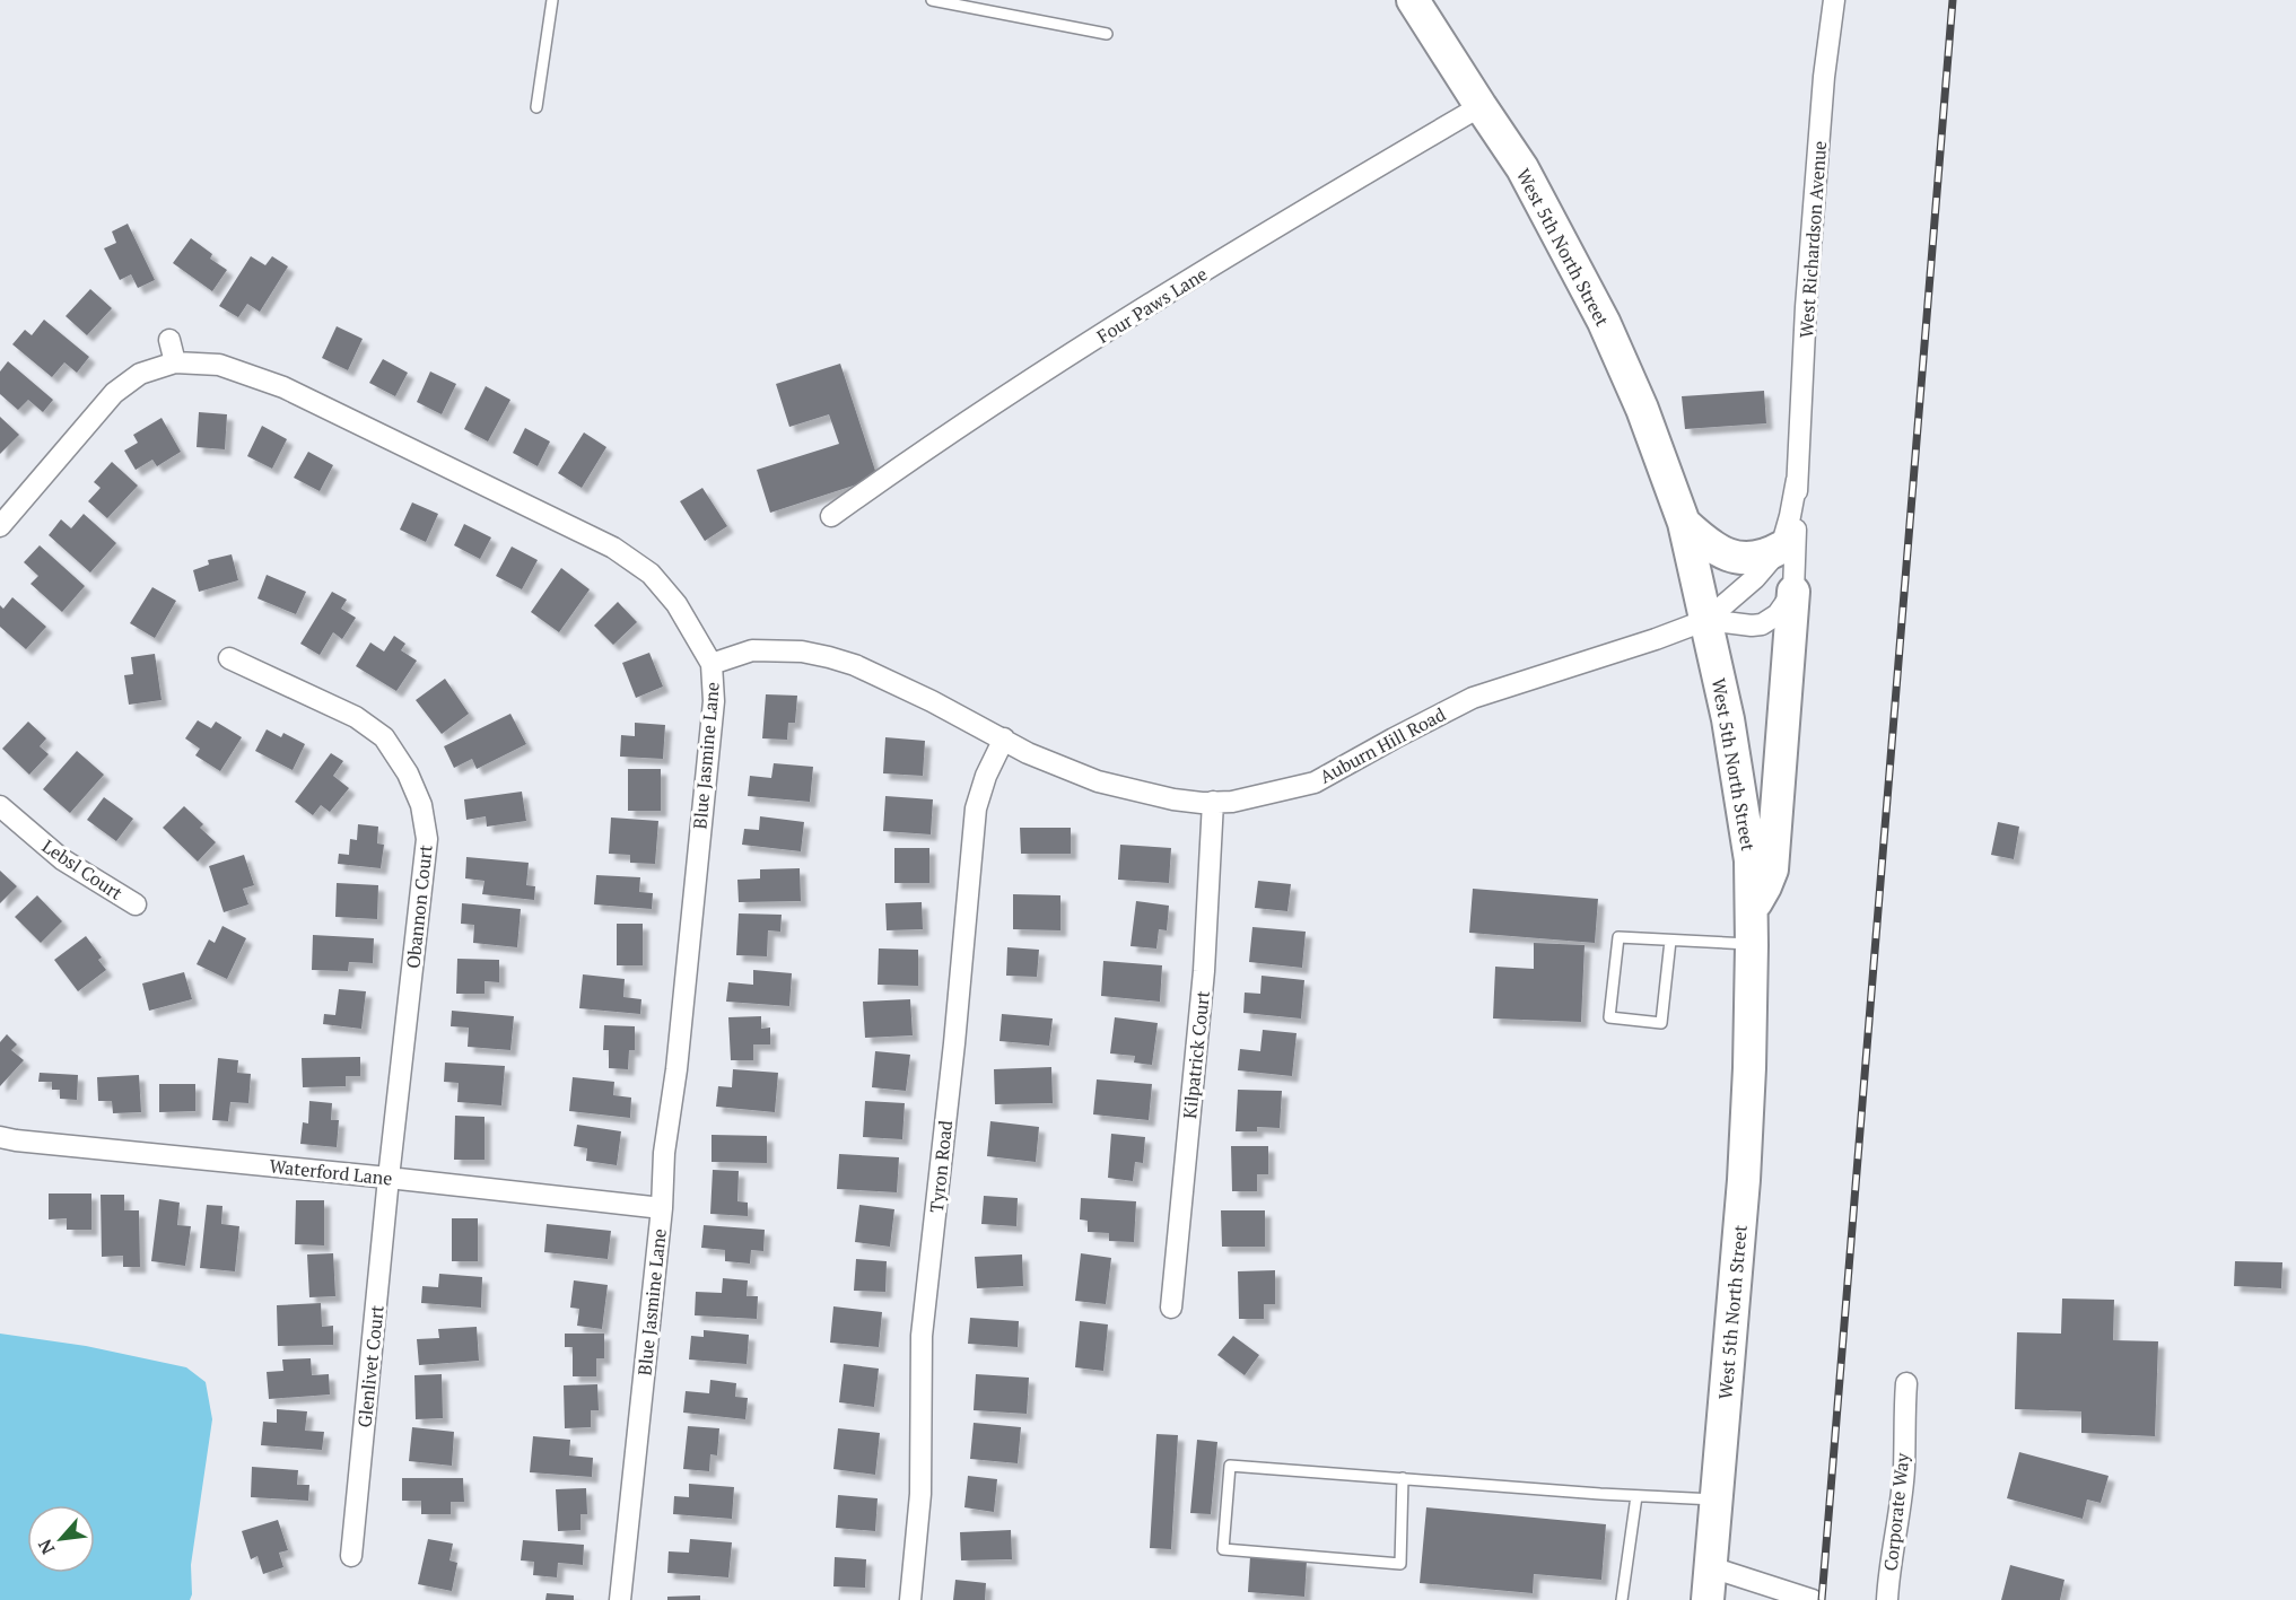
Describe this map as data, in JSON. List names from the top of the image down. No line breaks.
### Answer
{"streets":{"main road":["West 5th North Street"],"street":["West Richardson Avenue","Four Paws Lane","Auburn Hill Road","Blue Jasmine Lane","Lebsl Court","Obannon Court","Kilpatrick Court","Tyron Road","Waterford Lane","Glenlivet Court","Corporate Way"]},"crossings":[["West Richardson Avenue","West 5th North Street"],["West Richardson Avenue","Auburn Hill Road"],["West 5th North Street","Four Paws Lane"],["West 5th North Street","Auburn Hill Road"],["Auburn Hill Road","Blue Jasmine Lane"],["Auburn Hill Road","Kilpatrick Court"],["Auburn Hill Road","Tyron Road"],["Blue Jasmine Lane","Waterford Lane"],["Obannon Court","Waterford Lane"],["Obannon Court","Glenlivet Court"],["Waterford Lane","Glenlivet Court"]],"north":"bottom left"}
